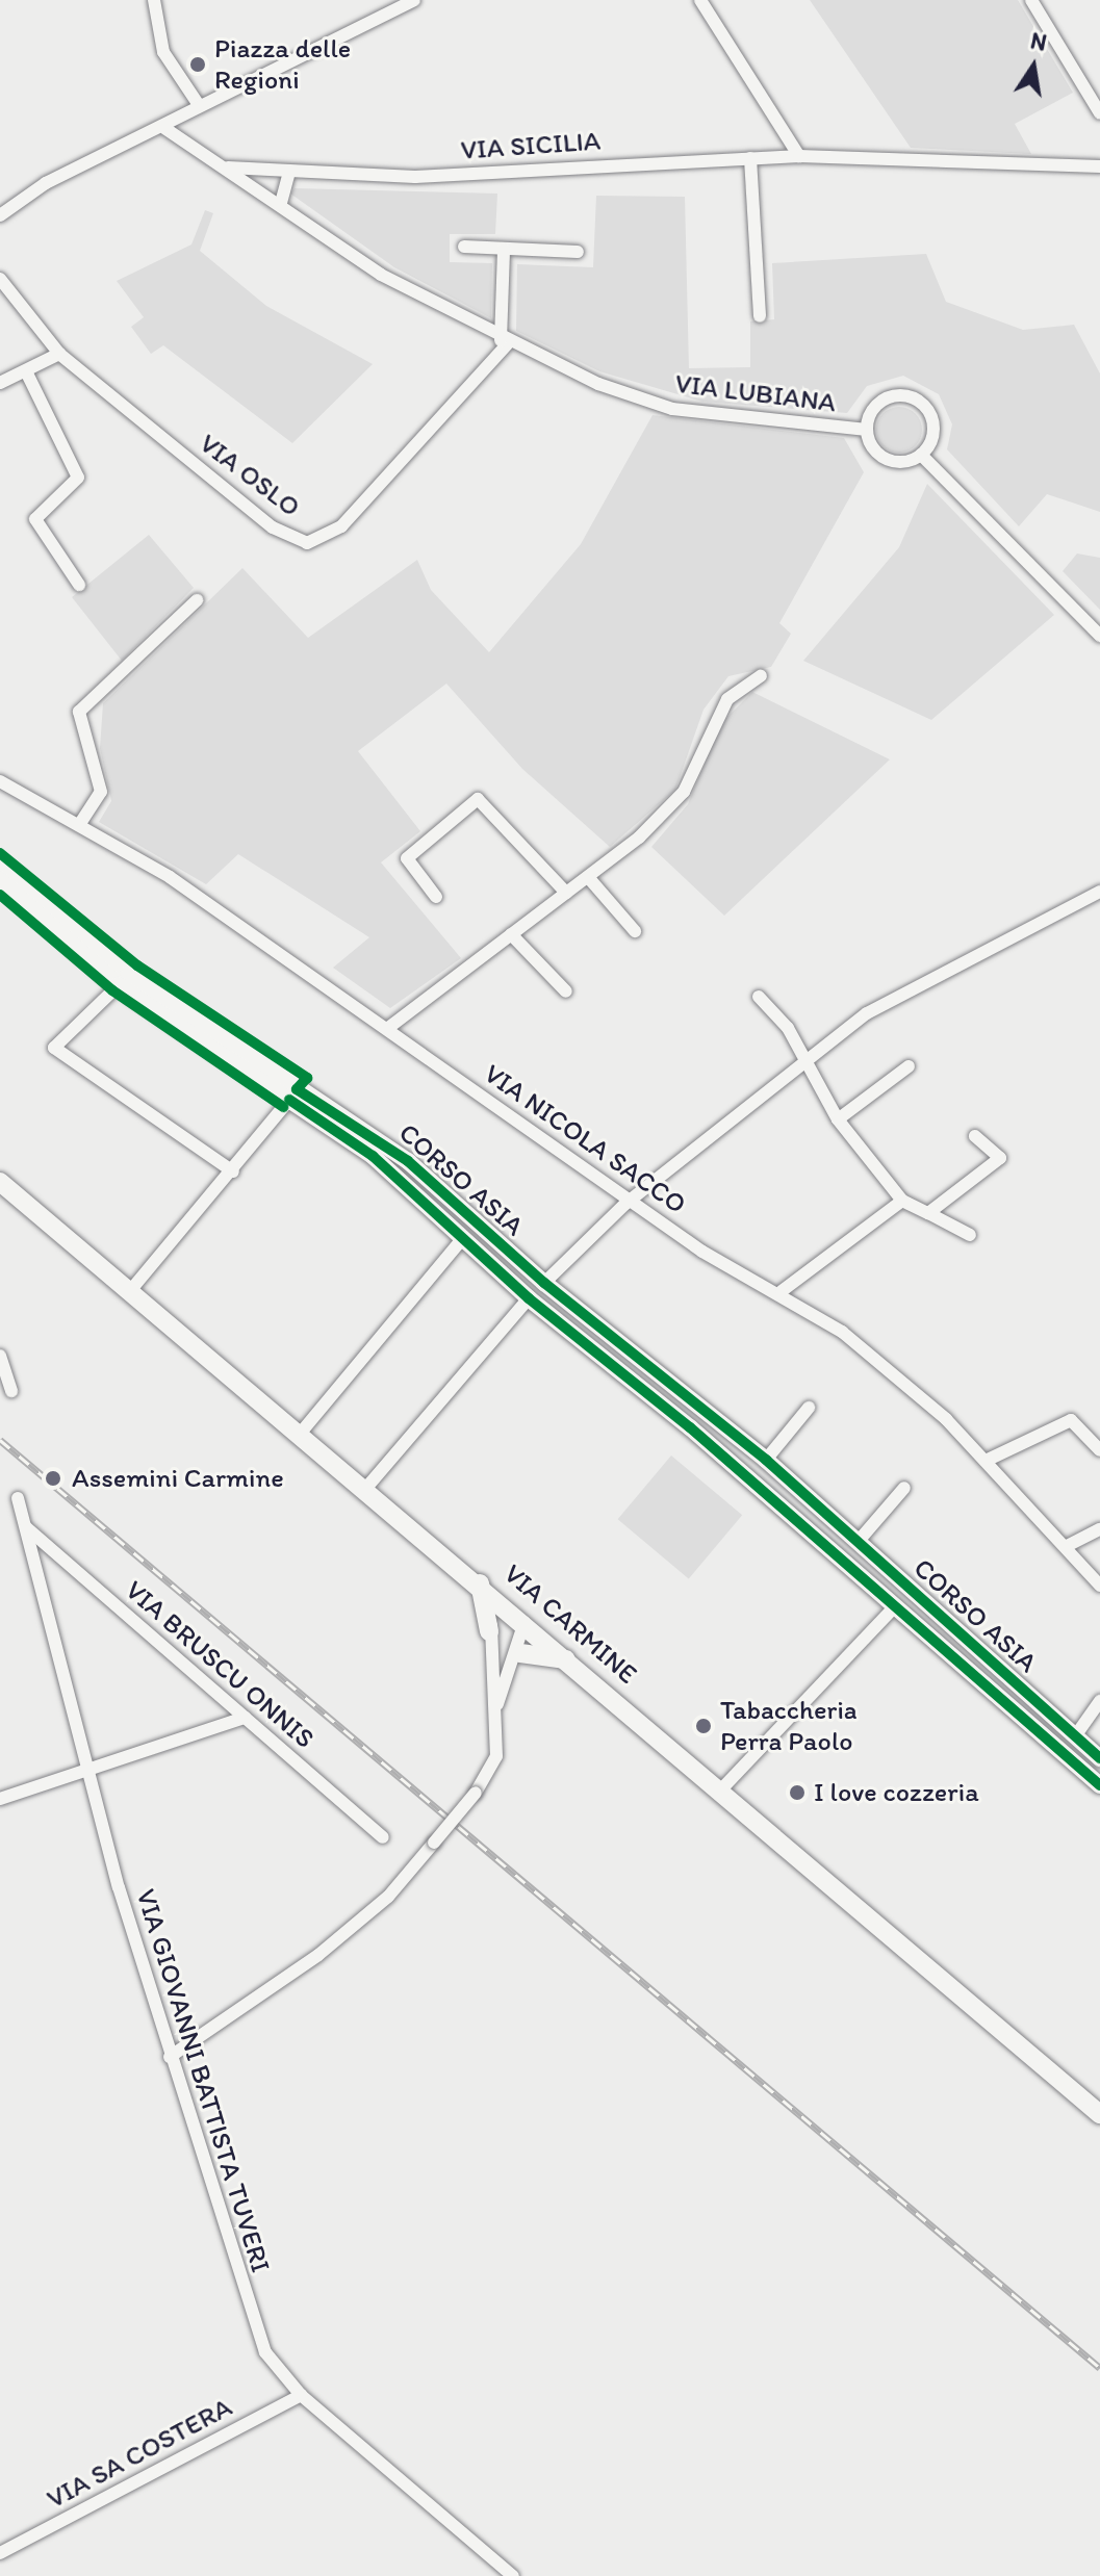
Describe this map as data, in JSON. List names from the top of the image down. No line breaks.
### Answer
{"streets":{"main road":["VIA CARMINE"],"street":["VIA SICILIA","VIA LUBIANA","VIA OSLO","VIA NICOLA SACCO","CORSO ASIA","VIA BRUSCU ONNIS","VIA GIOVANNI BATTISTA TUVERI","VIA SA COSTERA"]},"crossings":[["VIA SICILIA","VIA LUBIANA"],["VIA LUBIANA","VIA OSLO"],["VIA BRUSCU ONNIS","VIA GIOVANNI BATTISTA TUVERI"],["VIA GIOVANNI BATTISTA TUVERI","VIA SA COSTERA"]],"places":["Piazza delle Regioni","Assemini Carmine","Tabaccheria Perra Paolo","I love cozzeria"],"north":"top"}
